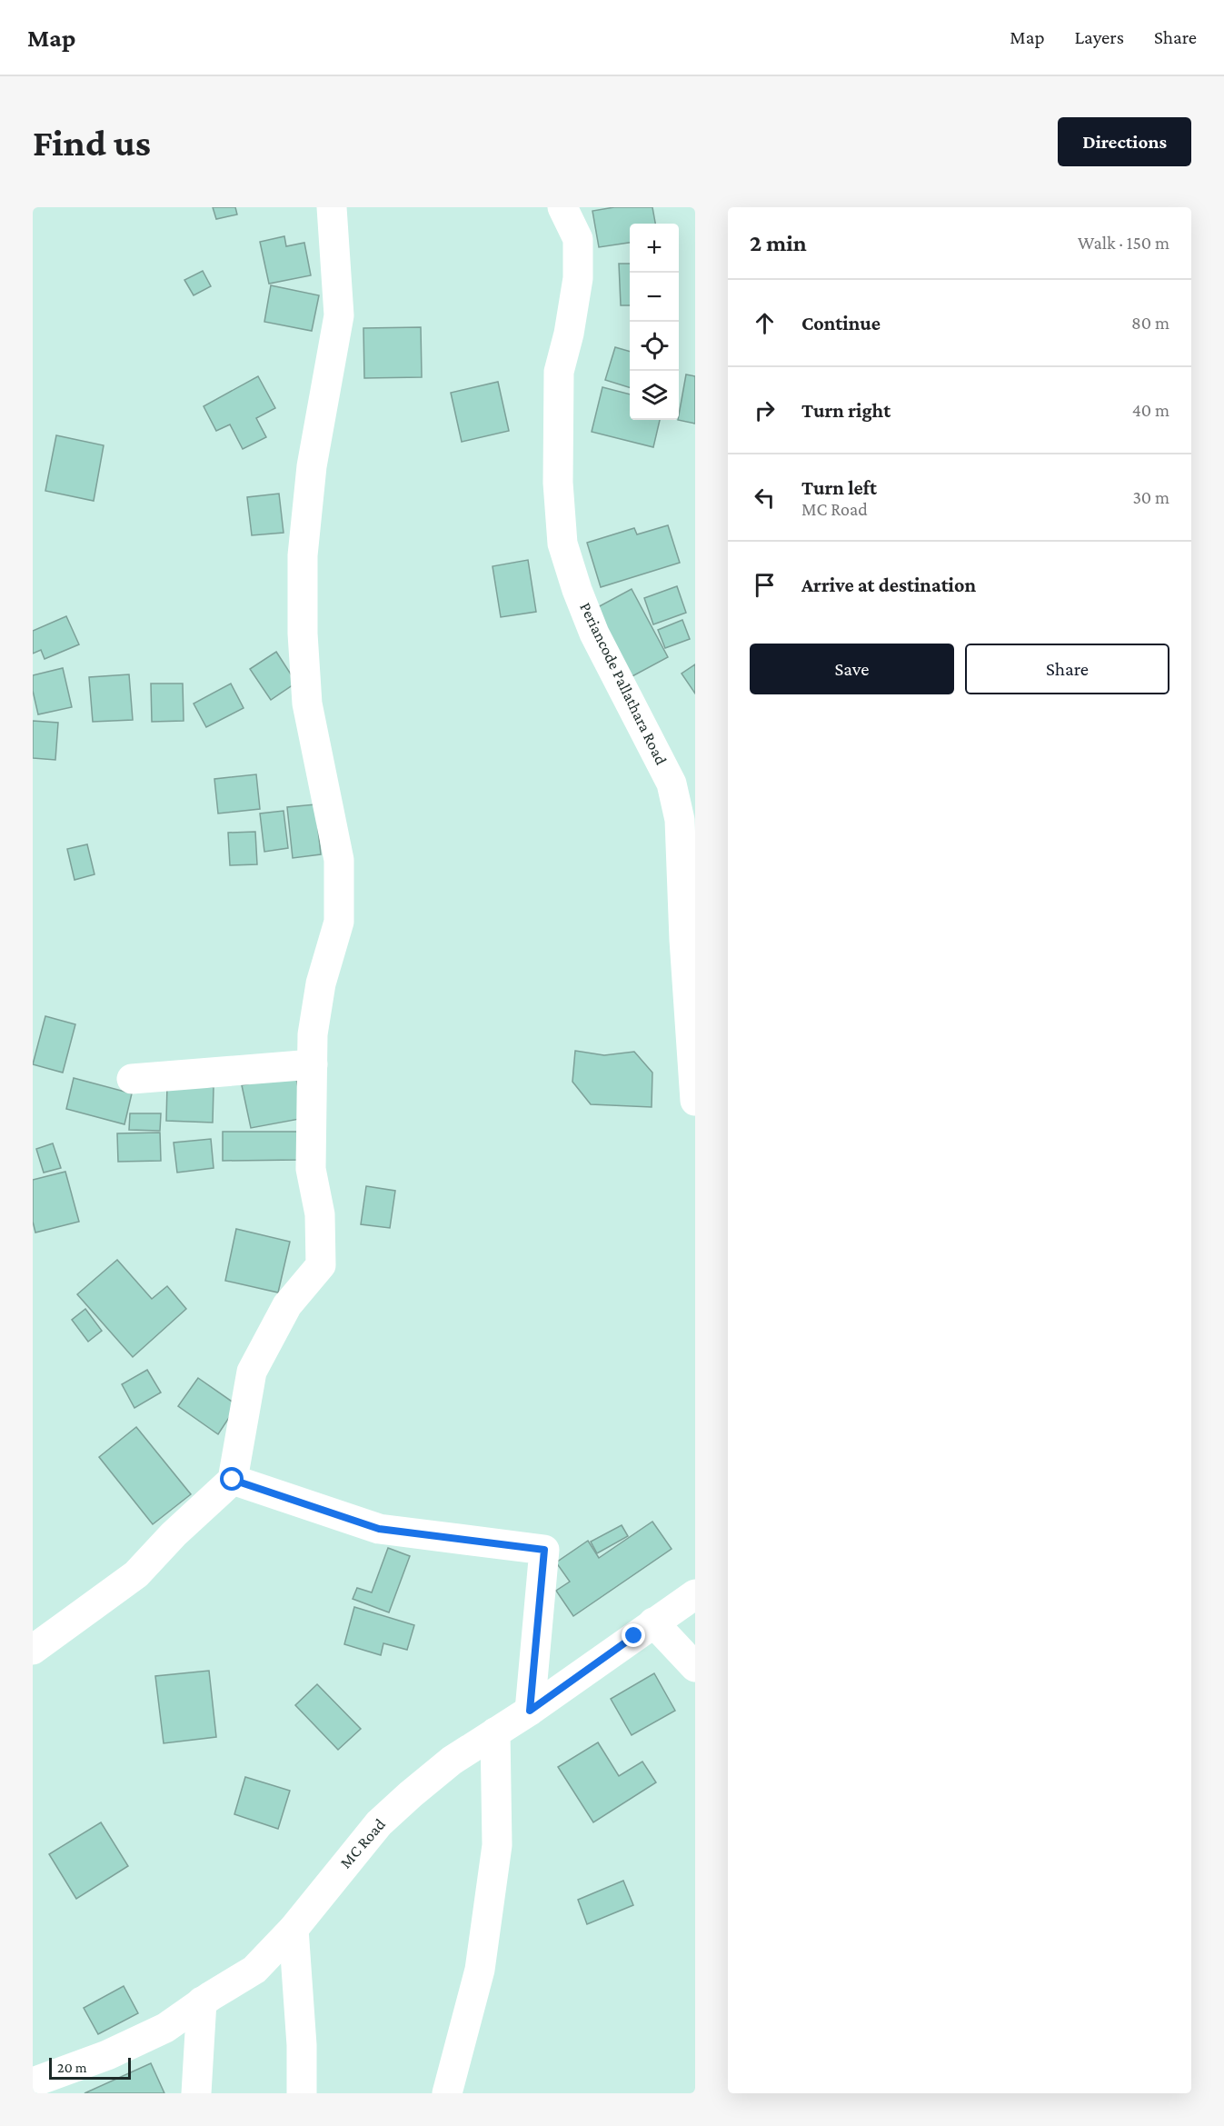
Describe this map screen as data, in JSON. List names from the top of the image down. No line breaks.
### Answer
{"streets":{"street":["Periancode Pallathara Road","MC Road"]},"scale_bar":"20 m","page":{"header":"Map","nav":["Map","Layers","Share"],"buttons":["Directions",["Save","Share"]],"title":"Find us","heading":["2 min","Walk · 150 m"],"map_buttons":["+","−"],"list":[["Continue","80 m"],["Turn right","40 m"],["Turn left","MC Road","30 m"],"Arrive at destination"],"scale":"20 m"}}
